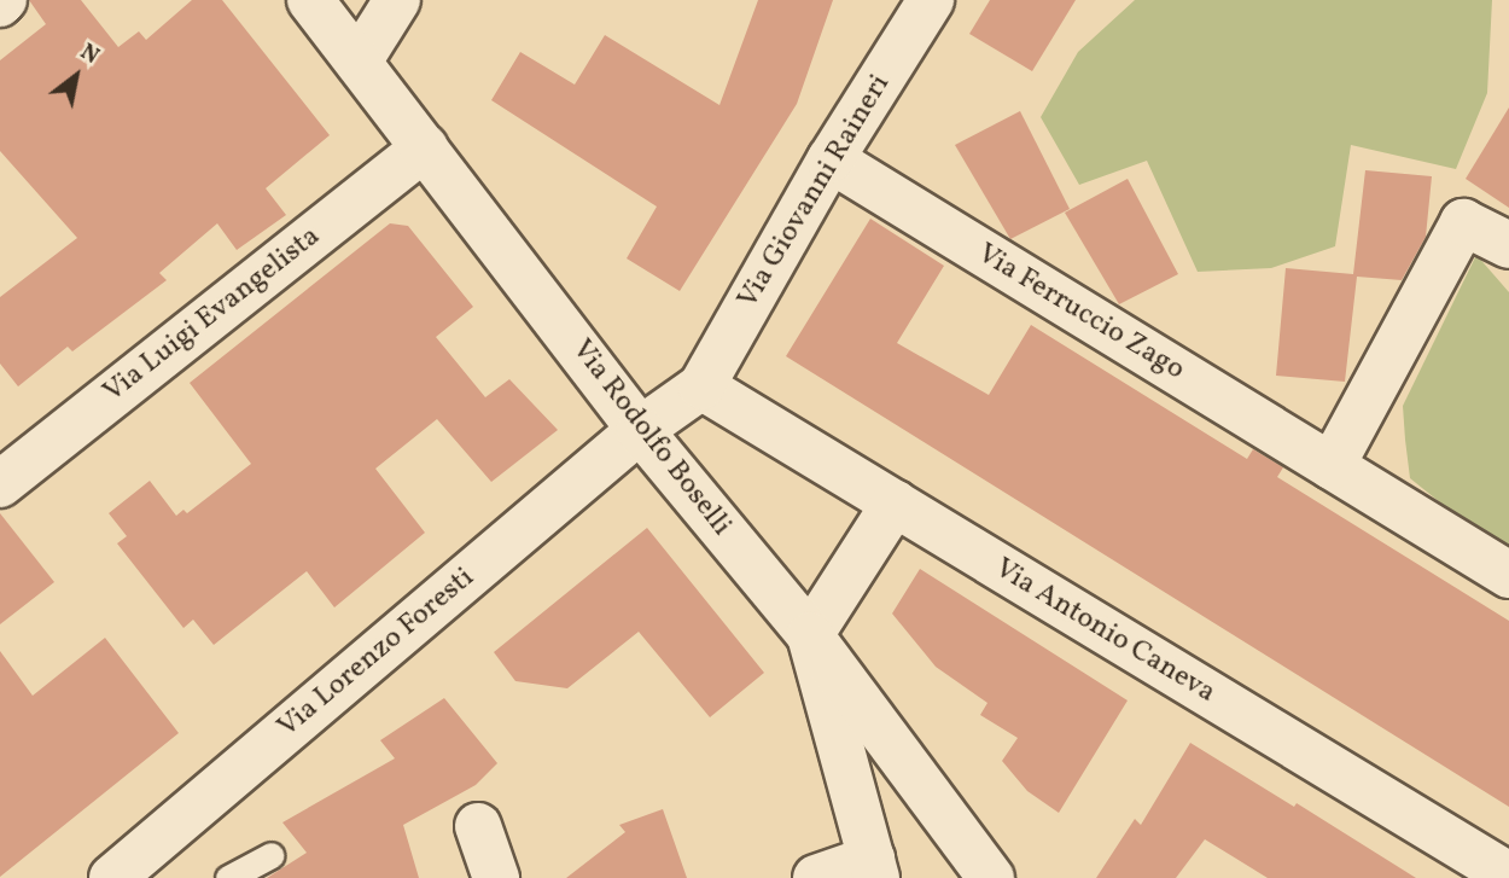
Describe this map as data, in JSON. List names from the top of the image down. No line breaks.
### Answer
{"streets":{"street":["Via Giovanni Raineri","Via Ferruccio Zago","Via Luigi Evangelista","Via Rodolfo Boselli","Via Antonio Caneva","Via Lorenzo Foresti"]},"crossings":[["Via Giovanni Raineri","Via Ferruccio Zago"],["Via Giovanni Raineri","Via Antonio Caneva"],["Via Giovanni Raineri","Via Lorenzo Foresti"],["Via Luigi Evangelista","Via Rodolfo Boselli"],["Via Rodolfo Boselli","Via Lorenzo Foresti"],["Via Antonio Caneva","Via Lorenzo Foresti"]],"north":"top right"}
